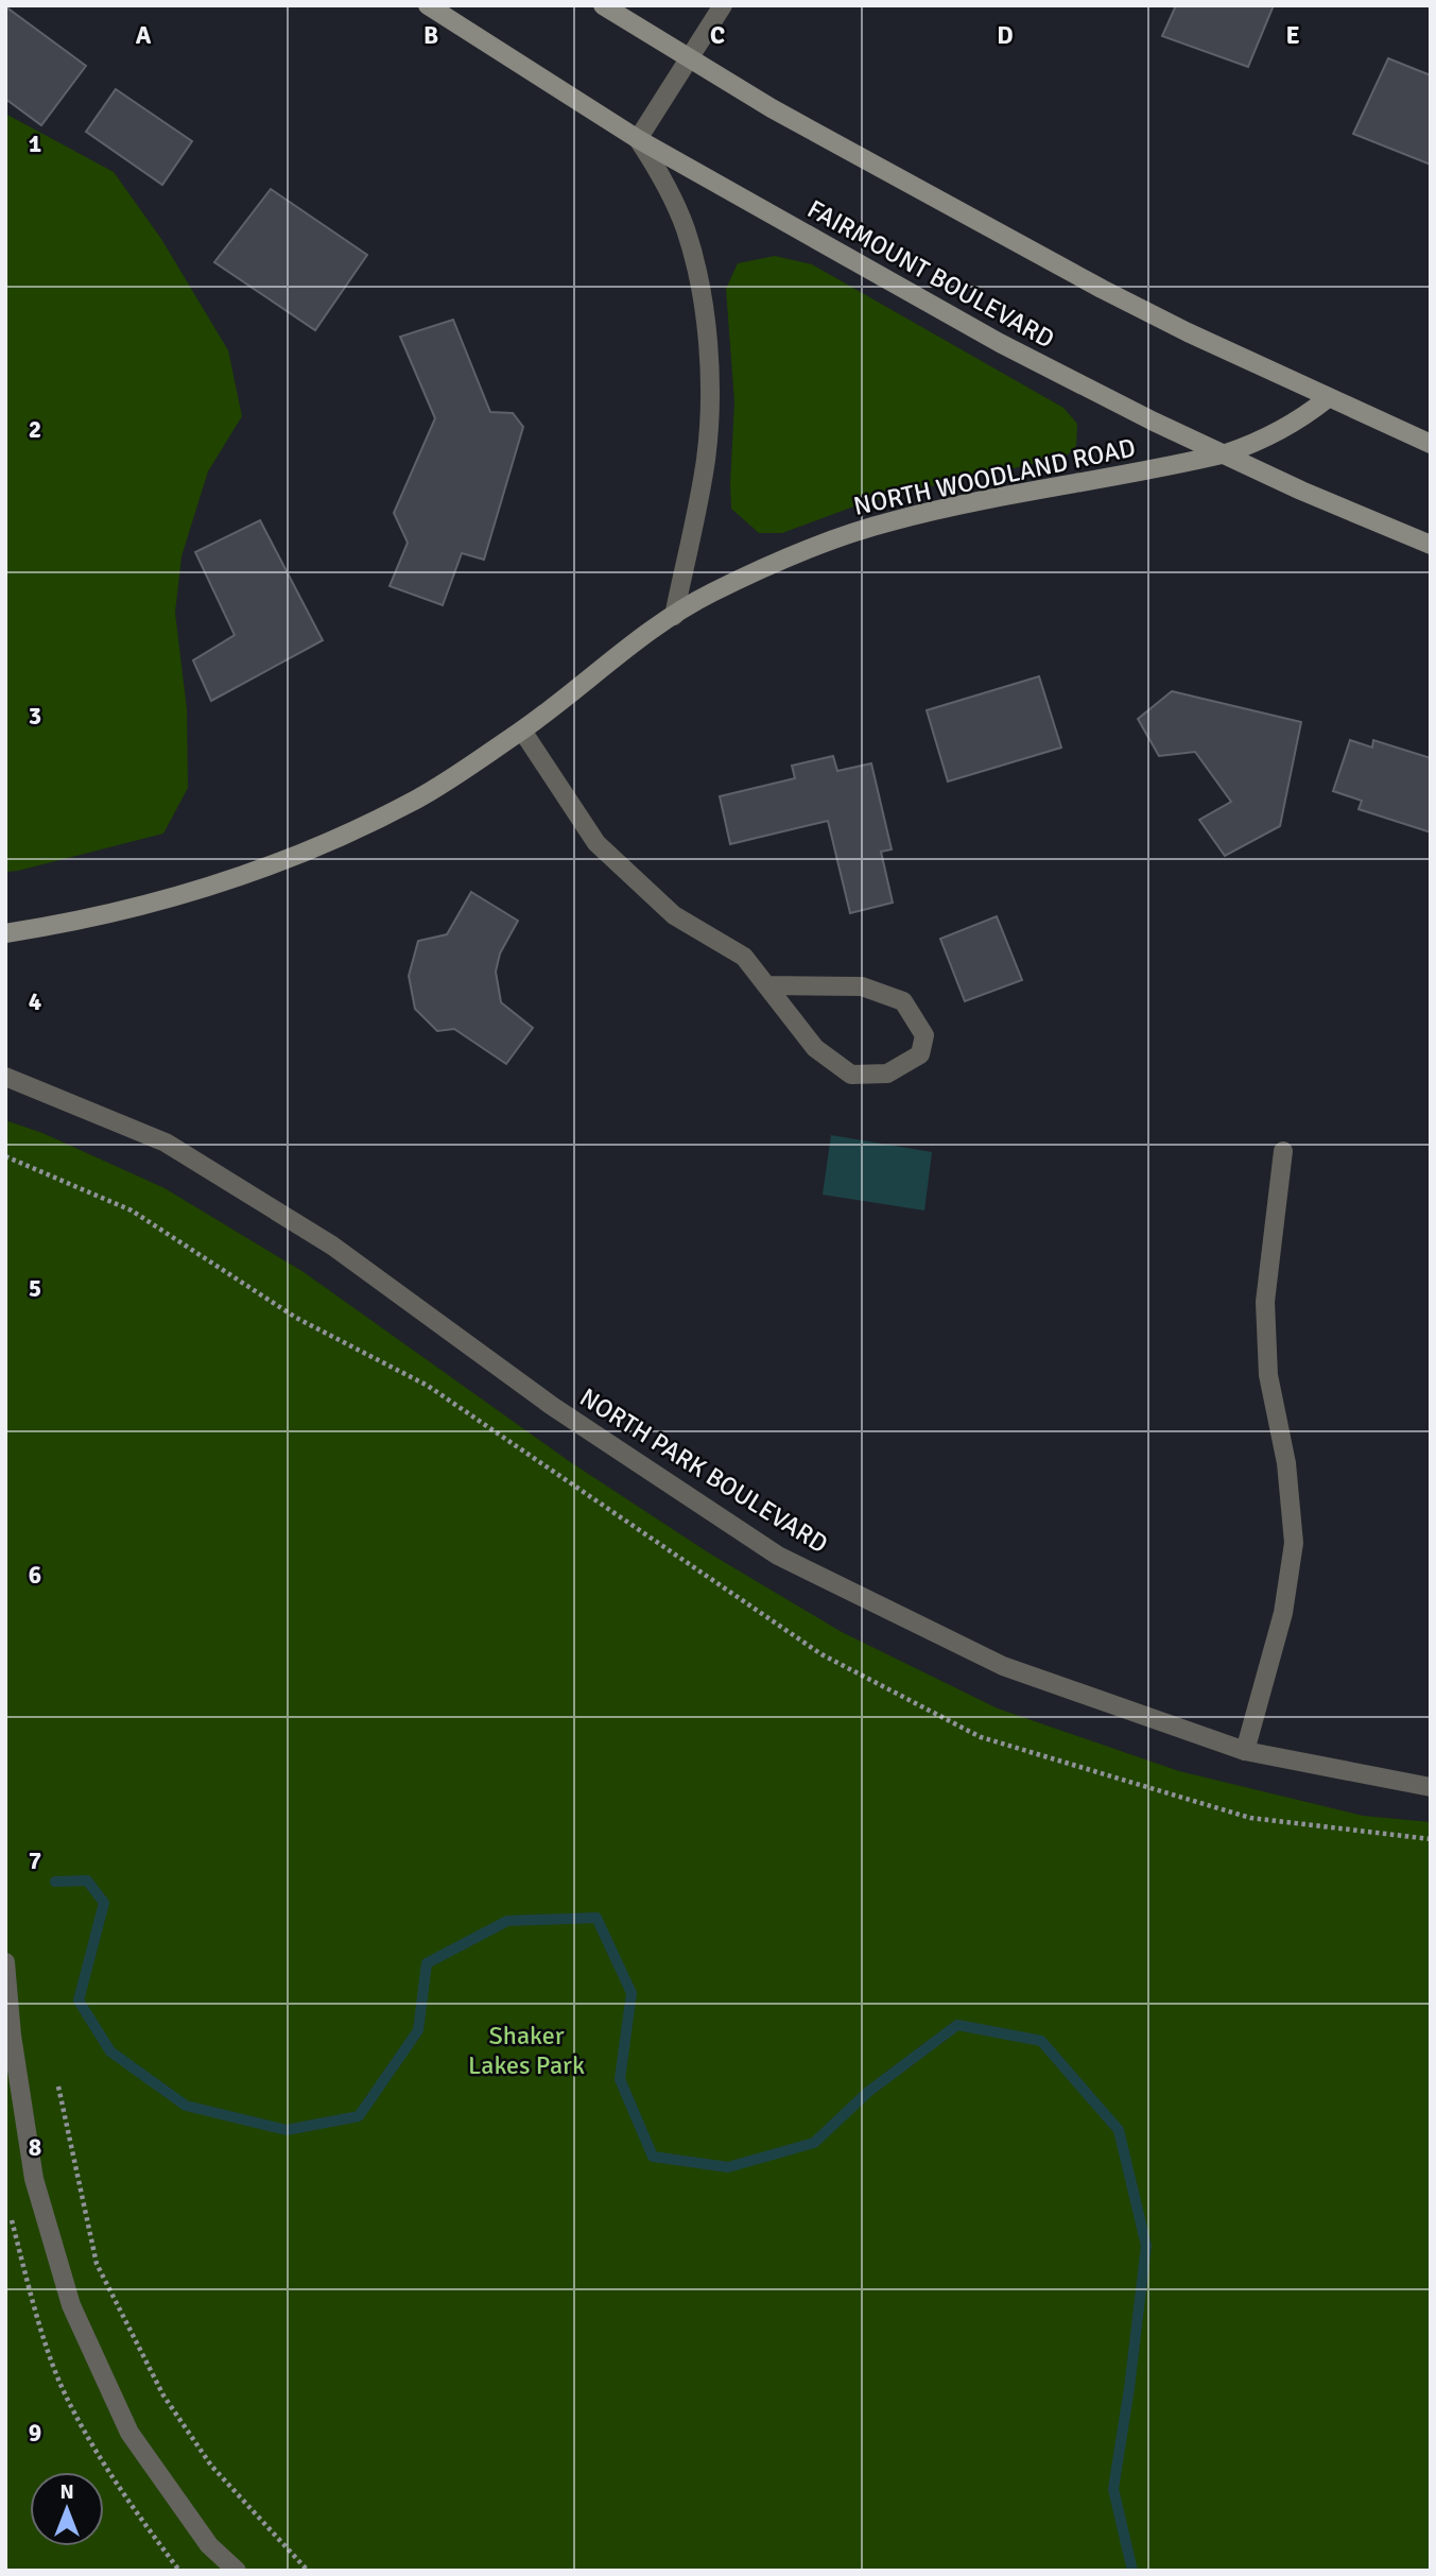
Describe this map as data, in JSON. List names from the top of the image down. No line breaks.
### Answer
{"streets":{"main road":["FAIRMOUNT BOULEVARD","NORTH WOODLAND ROAD"],"street":["NORTH PARK BOULEVARD"]},"crossings":[["FAIRMOUNT BOULEVARD","NORTH WOODLAND ROAD"]],"parks":["Shaker Lakes Park"],"north":"top","grid":{"columns":["A","B","C","D","E"],"rows":["1","2","3","4","5","6","7","8","9"]}}
